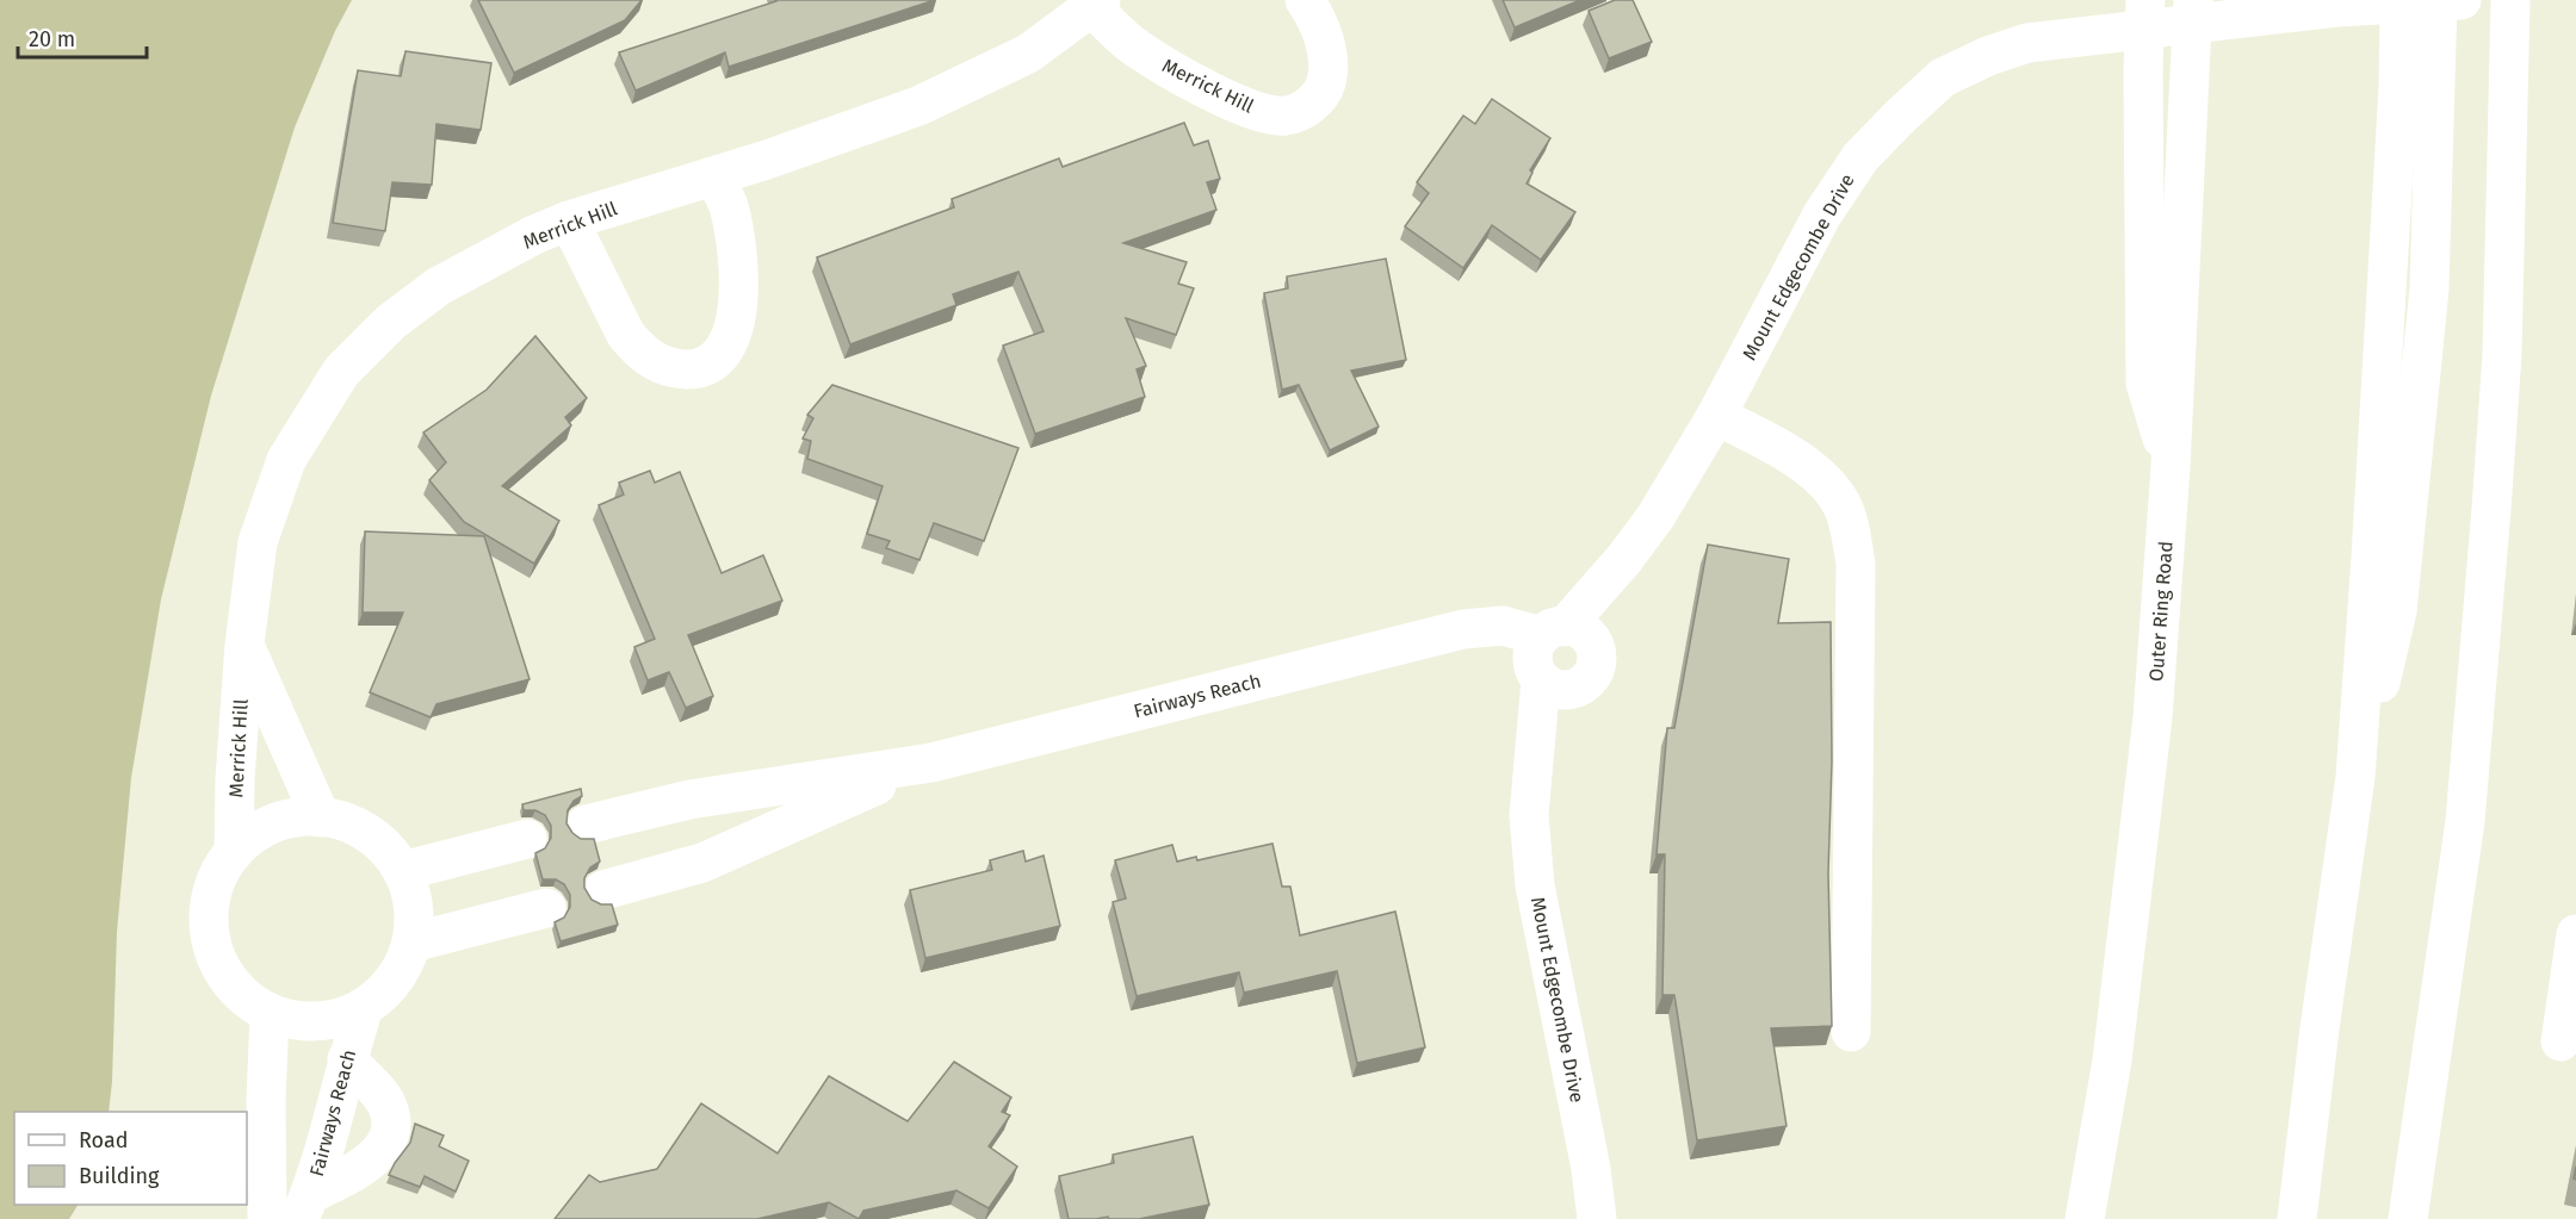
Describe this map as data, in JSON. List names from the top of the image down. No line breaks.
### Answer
{"streets":{"main road":["Merrick Hill","Mount Edgecombe Drive","Outer Ring Road","Fairways Reach"]},"crossings":[["Merrick Hill","Fairways Reach"],["Mount Edgecombe Drive","Fairways Reach"]],"legend":["Road","Building"],"scale_bar":"20 m"}
